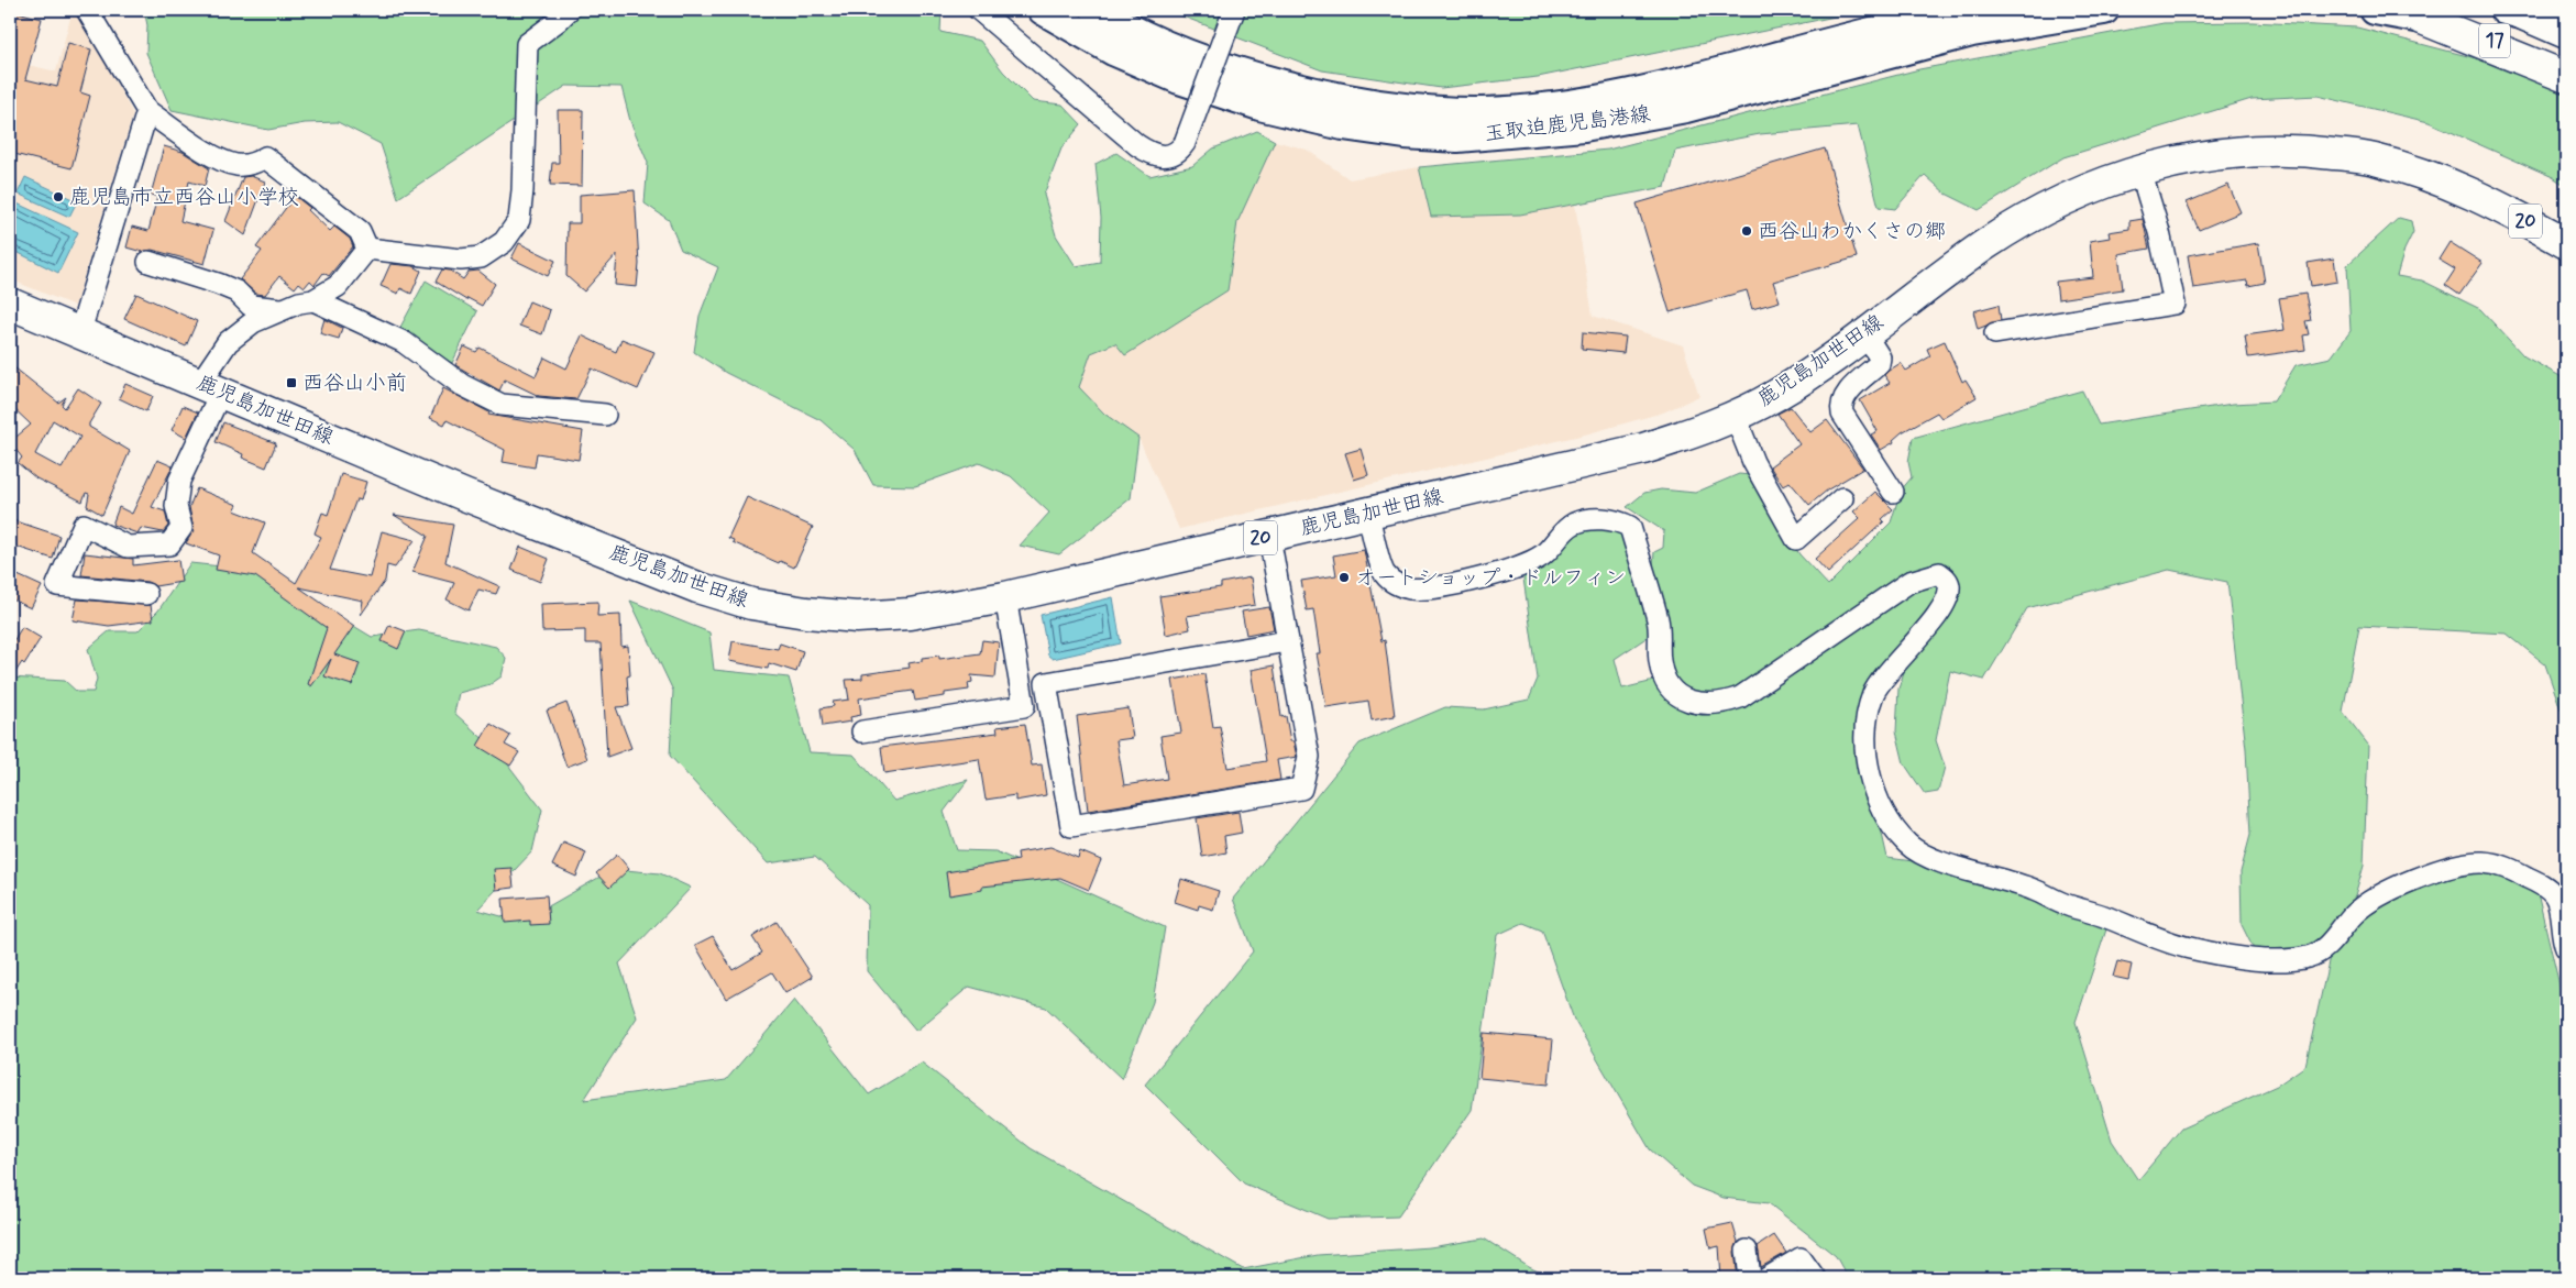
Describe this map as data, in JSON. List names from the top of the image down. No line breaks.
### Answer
{"streets":{"main road":["17","玉取迫鹿児島港線","20","鹿児島加世田線"]},"places":{"other":["鹿児島市立西谷山小学校","西谷山わかくさの郷","オートショップ・ドルフィン"],"transit":["西谷山小前"]}}
